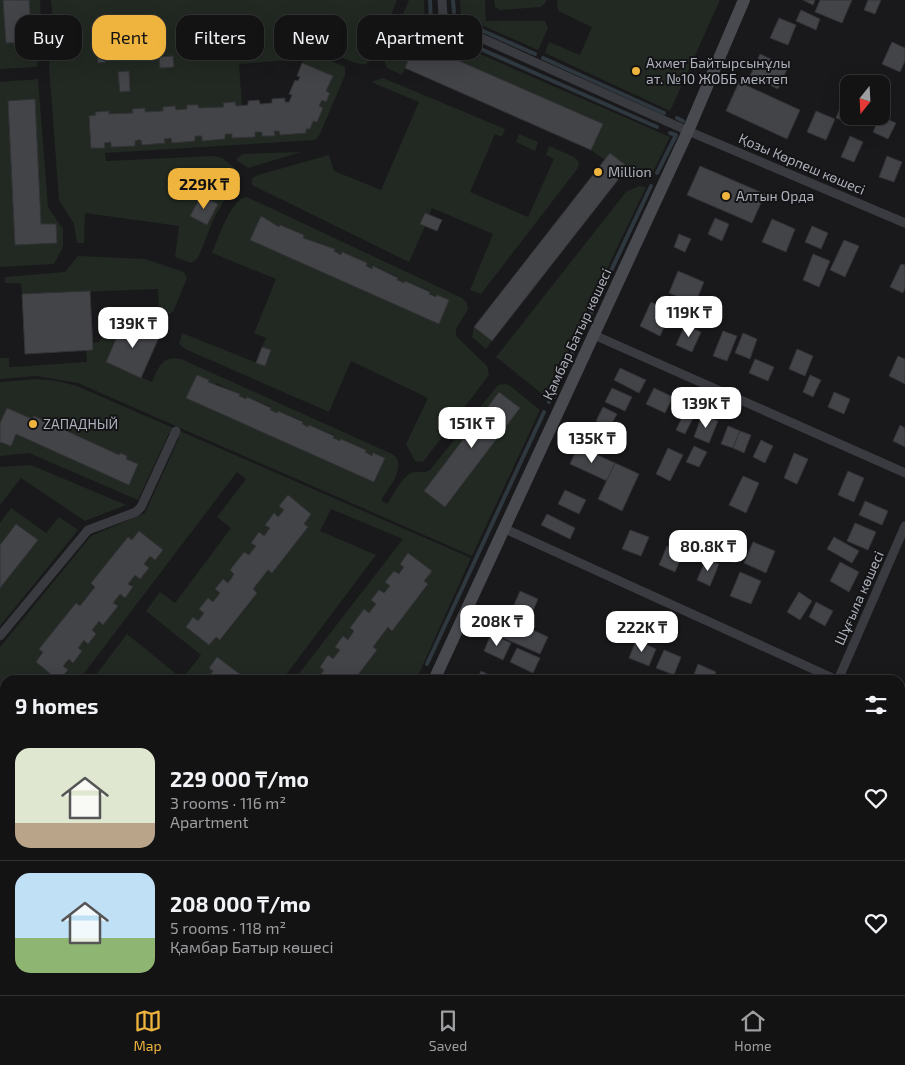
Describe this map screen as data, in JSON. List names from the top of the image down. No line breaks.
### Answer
{"streets":{"main road":["Қамбар Батыр көшесі"],"street":["Қозы Көрпеш көшесі","Шұғыла көшесі"]},"crossings":[["Қозы Көрпеш көшесі","Қамбар Батыр көшесі"]],"places":["Ахмет Байтырсынұлы ат. №10 ЖОББ мектеп","Million","Алтын Орда","ZАПАДНЫЙ"],"north":"bottom","page":{"chip":["Buy","Rent","Filters","New","Apartment"],"price":["229K ₸","119K ₸","139K ₸","139K ₸","151K ₸","135K ₸","80.8K ₸","208K ₸","222K ₸"],"heading":"9 homes","list":[{"name":"229 000 ₸/mo","note":"3 rooms · 116 m² · Apartment"},{"name":"208 000 ₸/mo","note":"5 rooms · 118 m² · Қамбар Батыр көшесі"}],"tabs":["Map","Saved","Home"]}}
